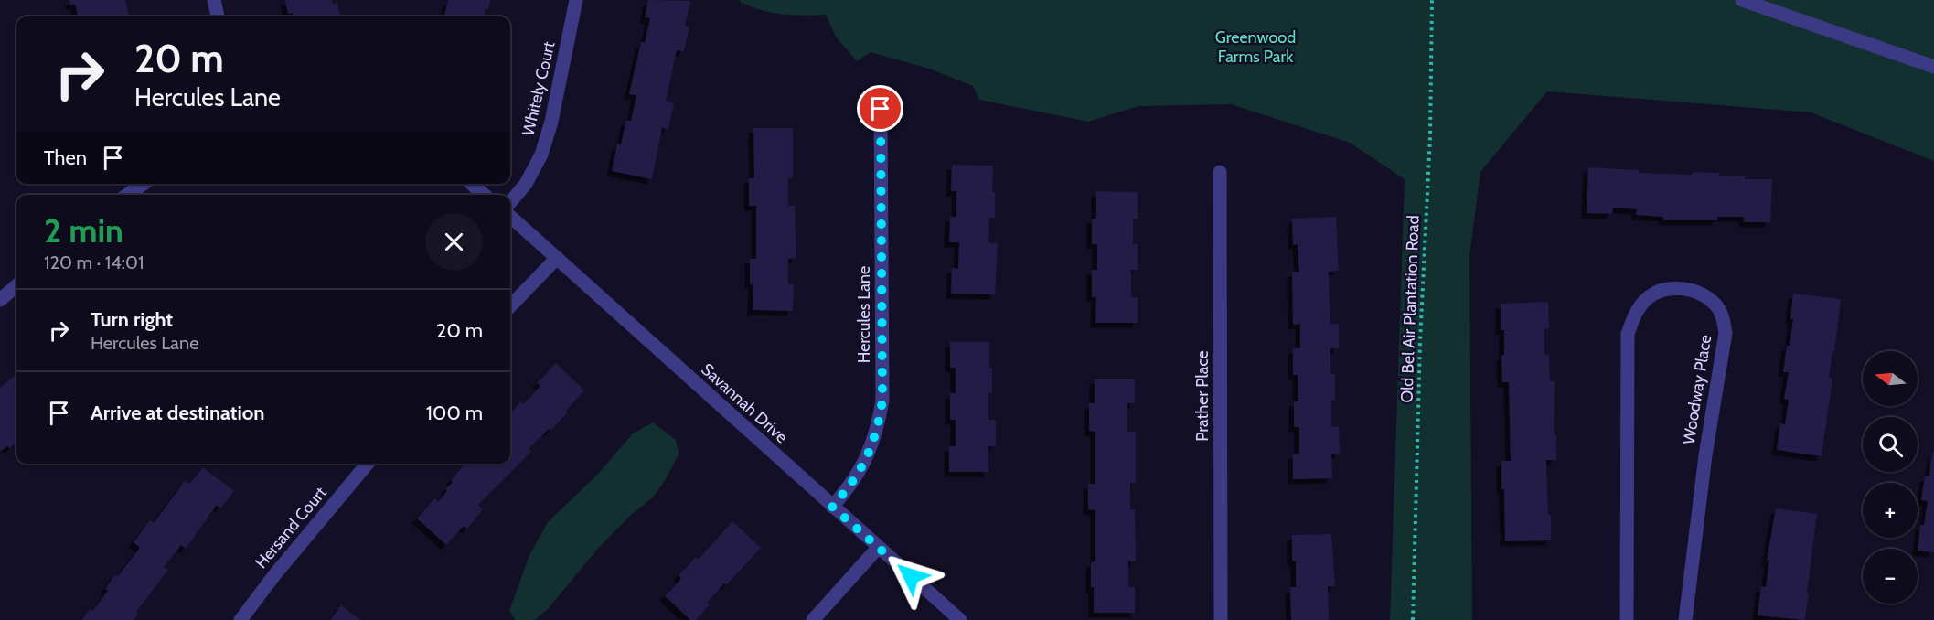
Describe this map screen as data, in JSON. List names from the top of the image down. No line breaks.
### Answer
{"streets":{"street":["Whitely Court","Hercules Lane","Woodway Place","Prather Place","Savannah Drive","Hersand Court"],"path":["Old Bel Air Plantation Road"]},"crossings":[["Hercules Lane","Savannah Drive"]],"parks":["Greenwood Farms Park"],"north":"left","page":{"turn":["20 m","Hercules Lane"],"then":"Then","heading":["2 min","120 m · 14:01"],"list":[{"name":"Turn right","note":"Hercules Lane","value":"20 m"},{"name":"Arrive at destination","value":"100 m"}],"map_buttons":["+","−"]}}
